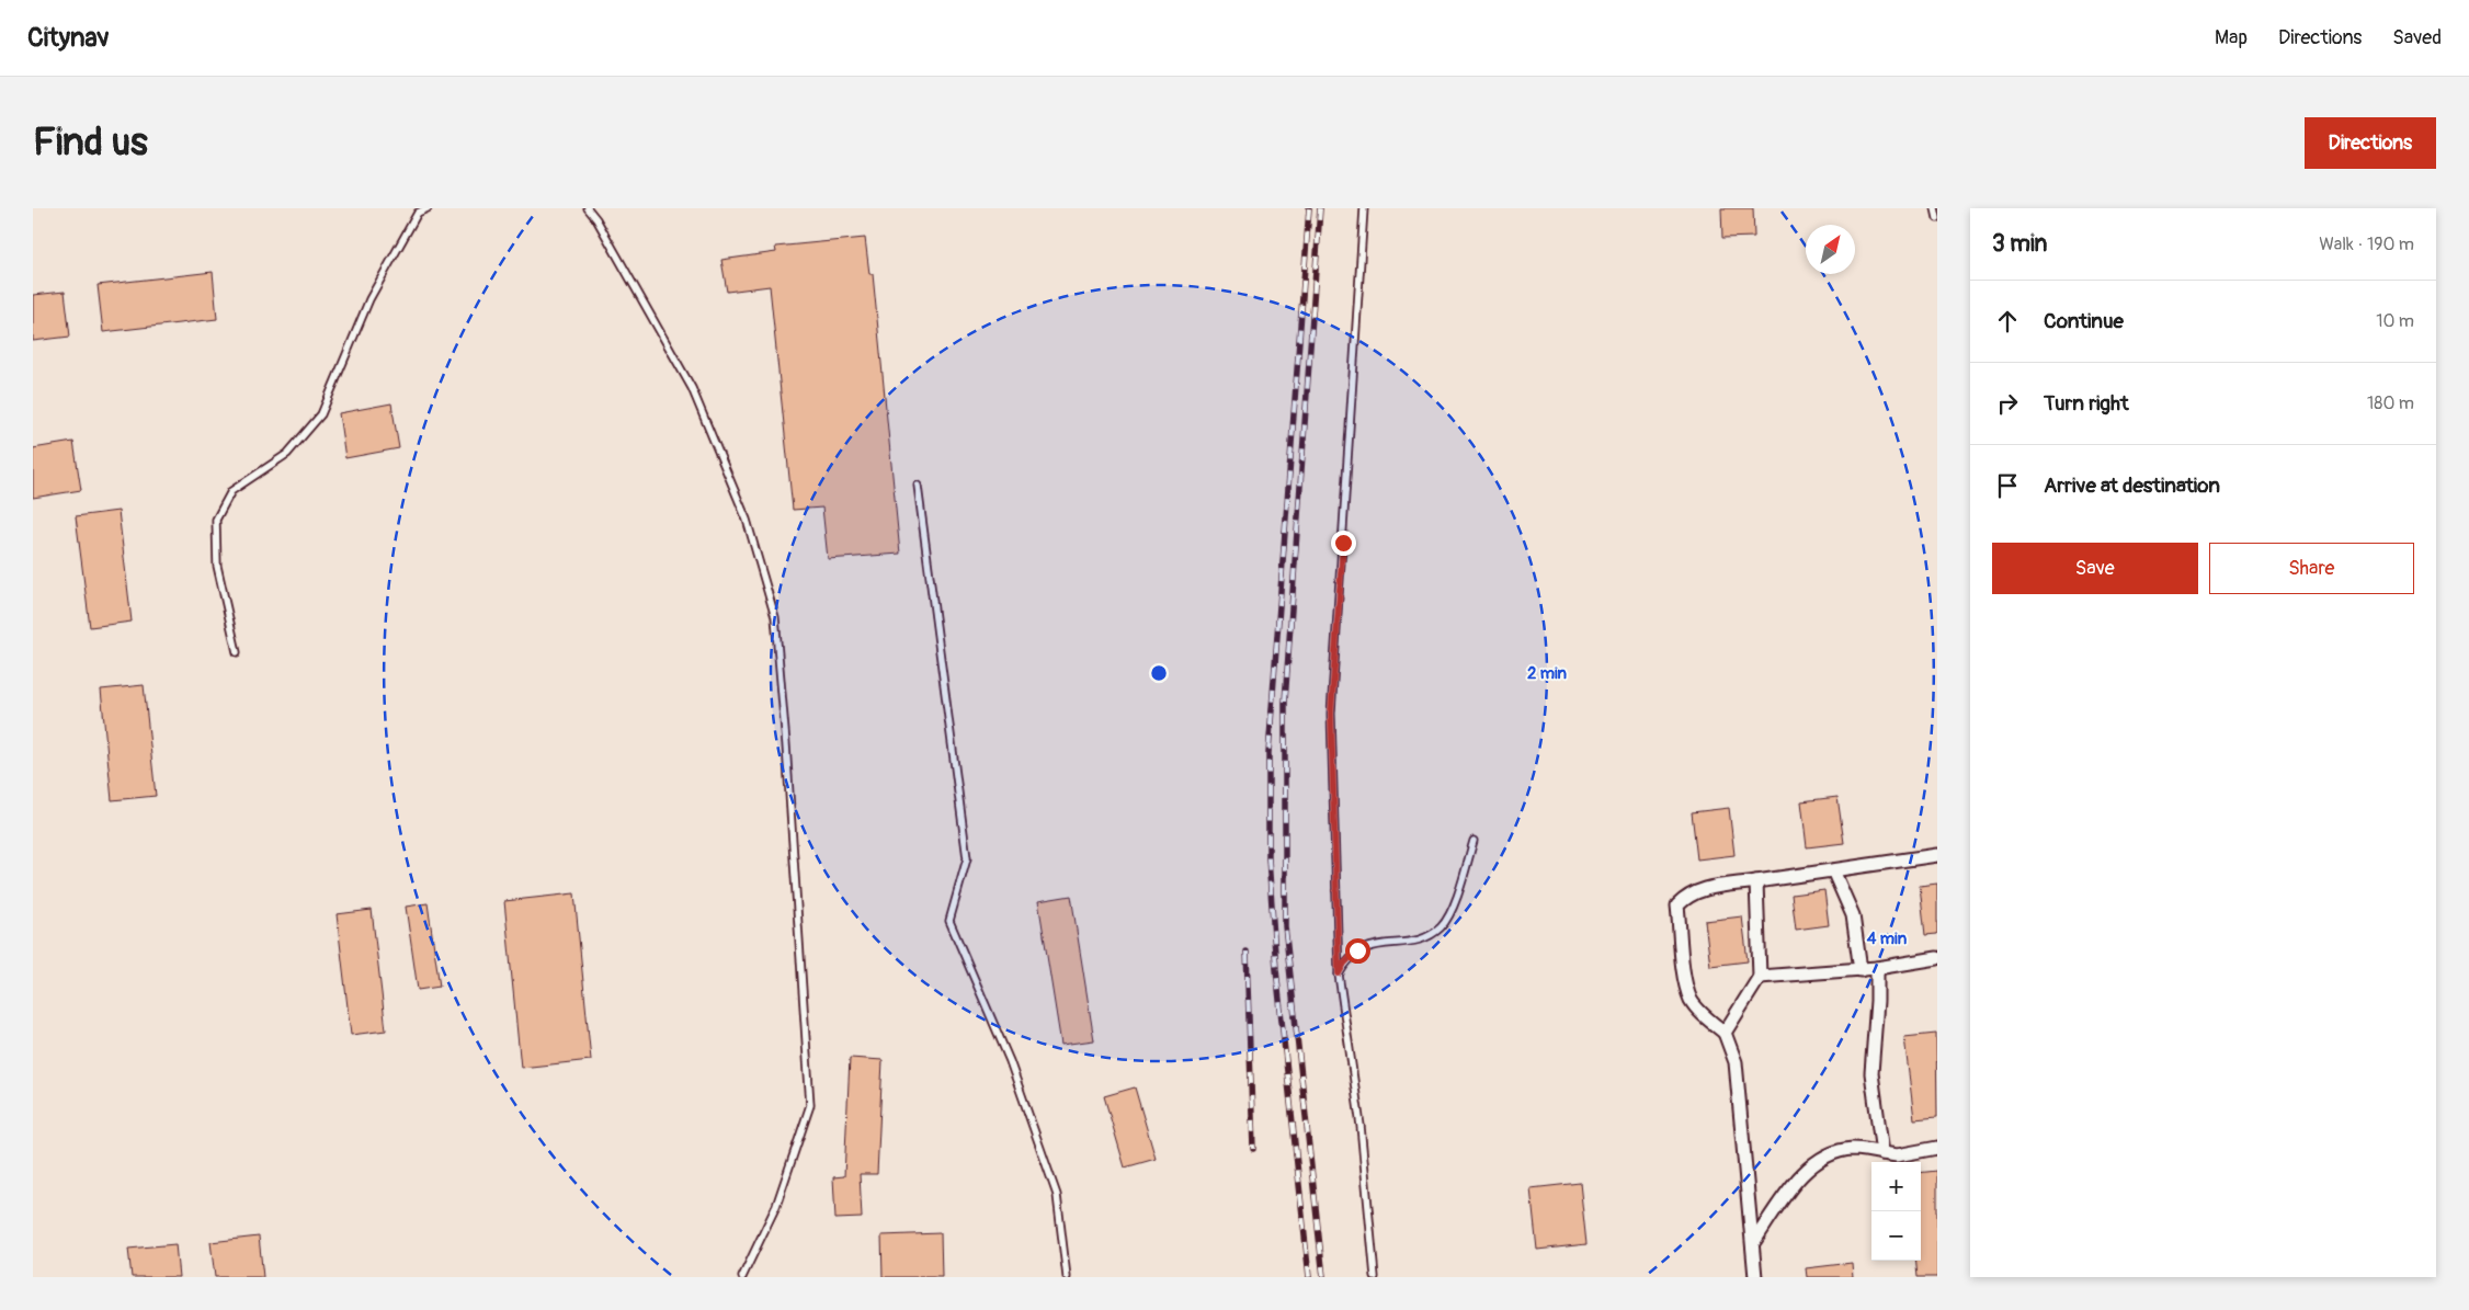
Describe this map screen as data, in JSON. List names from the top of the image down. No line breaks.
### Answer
{"north":"top right","page":{"header":"Citynav","nav":["Map","Directions","Saved"],"buttons":["Directions",["Save","Share"]],"title":"Find us","heading":["3 min","Walk · 190 m"],"list":[["Continue","10 m"],["Turn right","180 m"],"Arrive at destination"],"map_buttons":["+","−"]},"rings":["2 min","4 min"]}
